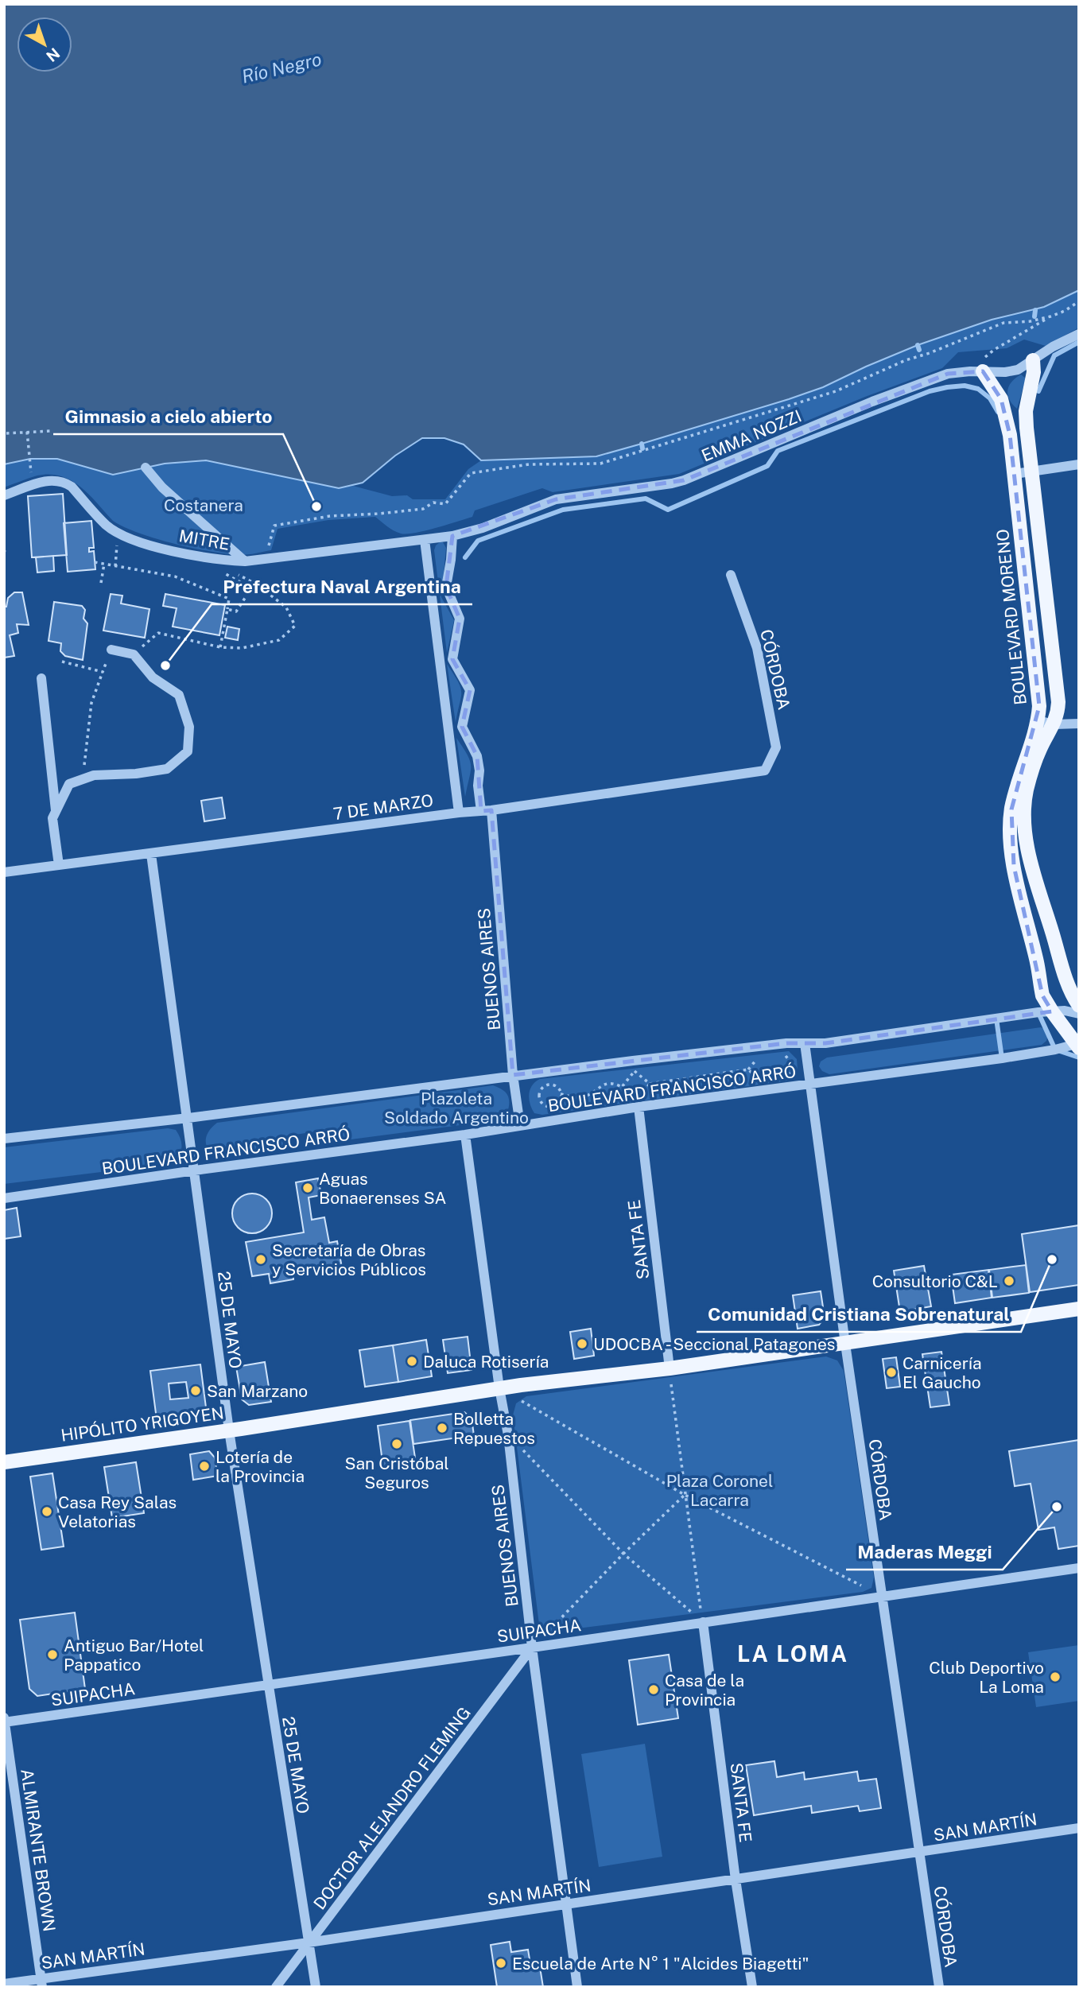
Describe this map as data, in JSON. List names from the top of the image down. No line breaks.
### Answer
{"streets":{"main road":["BOULEVARD MORENO","HIPÓLITO YRIGOYEN"],"street":["EMMA NOZZI","MITRE","CÓRDOBA","7 DE MARZO","BUENOS AIRES","BOULEVARD FRANCISCO ARRÓ","SANTA FE","25 DE MAYO","SUIPACHA","DOCTOR ALEJANDRO FLEMING","SAN MARTÍN","ALMIRANTE BROWN"]},"crossings":[["EMMA NOZZI","MITRE"],["EMMA NOZZI","BOULEVARD MORENO"],["EMMA NOZZI","BUENOS AIRES"],["BOULEVARD MORENO","BOULEVARD FRANCISCO ARRÓ"],["CÓRDOBA","7 DE MARZO"],["CÓRDOBA","BOULEVARD FRANCISCO ARRÓ"],["CÓRDOBA","HIPÓLITO YRIGOYEN"],["CÓRDOBA","SUIPACHA"],["CÓRDOBA","SAN MARTÍN"],["7 DE MARZO","BUENOS AIRES"],["7 DE MARZO","25 DE MAYO"],["BUENOS AIRES","BOULEVARD FRANCISCO ARRÓ"],["BUENOS AIRES","HIPÓLITO YRIGOYEN"],["BUENOS AIRES","SUIPACHA"],["BUENOS AIRES","DOCTOR ALEJANDRO FLEMING"],["BUENOS AIRES","SAN MARTÍN"],["BOULEVARD FRANCISCO ARRÓ","SANTA FE"],["BOULEVARD FRANCISCO ARRÓ","25 DE MAYO"],["SANTA FE","HIPÓLITO YRIGOYEN"],["SANTA FE","SUIPACHA"],["SANTA FE","SAN MARTÍN"],["25 DE MAYO","HIPÓLITO YRIGOYEN"],["25 DE MAYO","SUIPACHA"],["25 DE MAYO","DOCTOR ALEJANDRO FLEMING"],["25 DE MAYO","SAN MARTÍN"],["SUIPACHA","DOCTOR ALEJANDRO FLEMING"],["SUIPACHA","ALMIRANTE BROWN"],["DOCTOR ALEJANDRO FLEMING","SAN MARTÍN"],["SAN MARTÍN","ALMIRANTE BROWN"]],"districts":["LA LOMA"],"water":["Río Negro"],"parks":["Costanera","Plazoleta Soldado Argentino","Plaza Coronel Lacarra"],"places":["Gimnasio a cielo abierto","Prefectura Naval Argentina","Aguas Bonaerenses SA","Secretaría de Obras y Servicios Públicos","Comunidad Cristiana Sobrenatural","Consultorio C&L","UDOCBA - Seccional Patagones","Daluca Rotisería","Carnicería El Gaucho","San Marzano","Bolletta Repuestos","San Cristóbal Seguros","Lotería de la Provincia","Maderas Meggi","Casa Rey Salas Velatorias","Antiguo Bar/Hotel Pappatico","Club Deportivo La Loma","Casa de la Provincia","Escuela de Arte N° 1 \"Alcides Biagetti\""],"north":"bottom right"}
